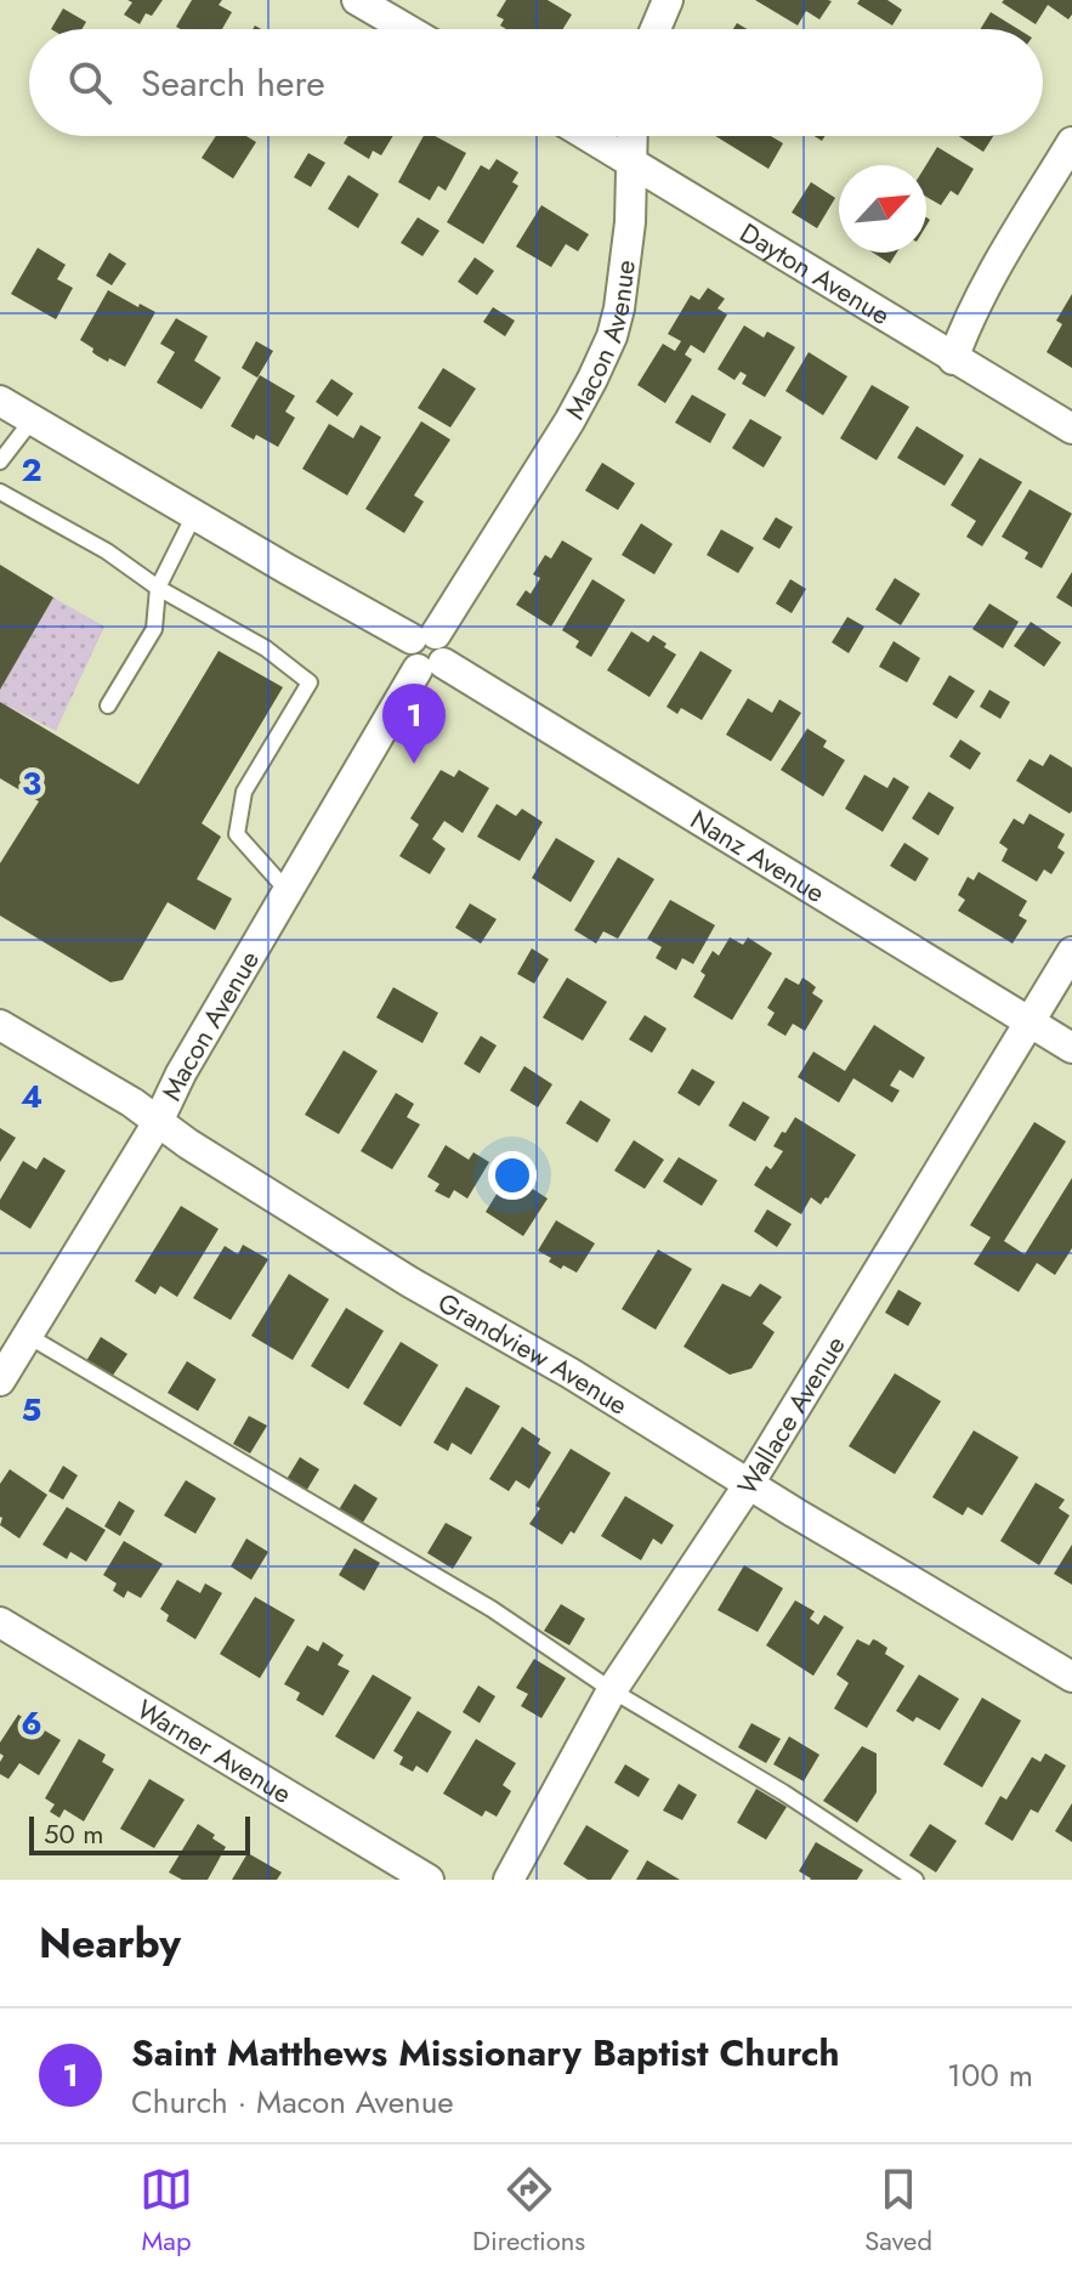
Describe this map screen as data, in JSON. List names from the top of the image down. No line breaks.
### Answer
{"streets":{"street":["Dayton Avenue","Macon Avenue","Nanz Avenue","Grandview Avenue","Wallace Avenue","Warner Avenue"]},"crossings":[["Dayton Avenue","Macon Avenue"],["Macon Avenue","Nanz Avenue"],["Macon Avenue","Grandview Avenue"],["Nanz Avenue","Wallace Avenue"],["Grandview Avenue","Wallace Avenue"]],"scale_bar":"50 m","north":"top right","page":{"search":"Search here","pins":"1","scale":"50 m","heading":"Nearby","list":[{"mark":"1","name":"Saint Matthews Missionary Baptist Church","note":"Church · Macon Avenue","value":"100 m"}],"nav":["Map","Directions","Saved"]},"grid":{"rows":["2","3","4","5","6"]}}
